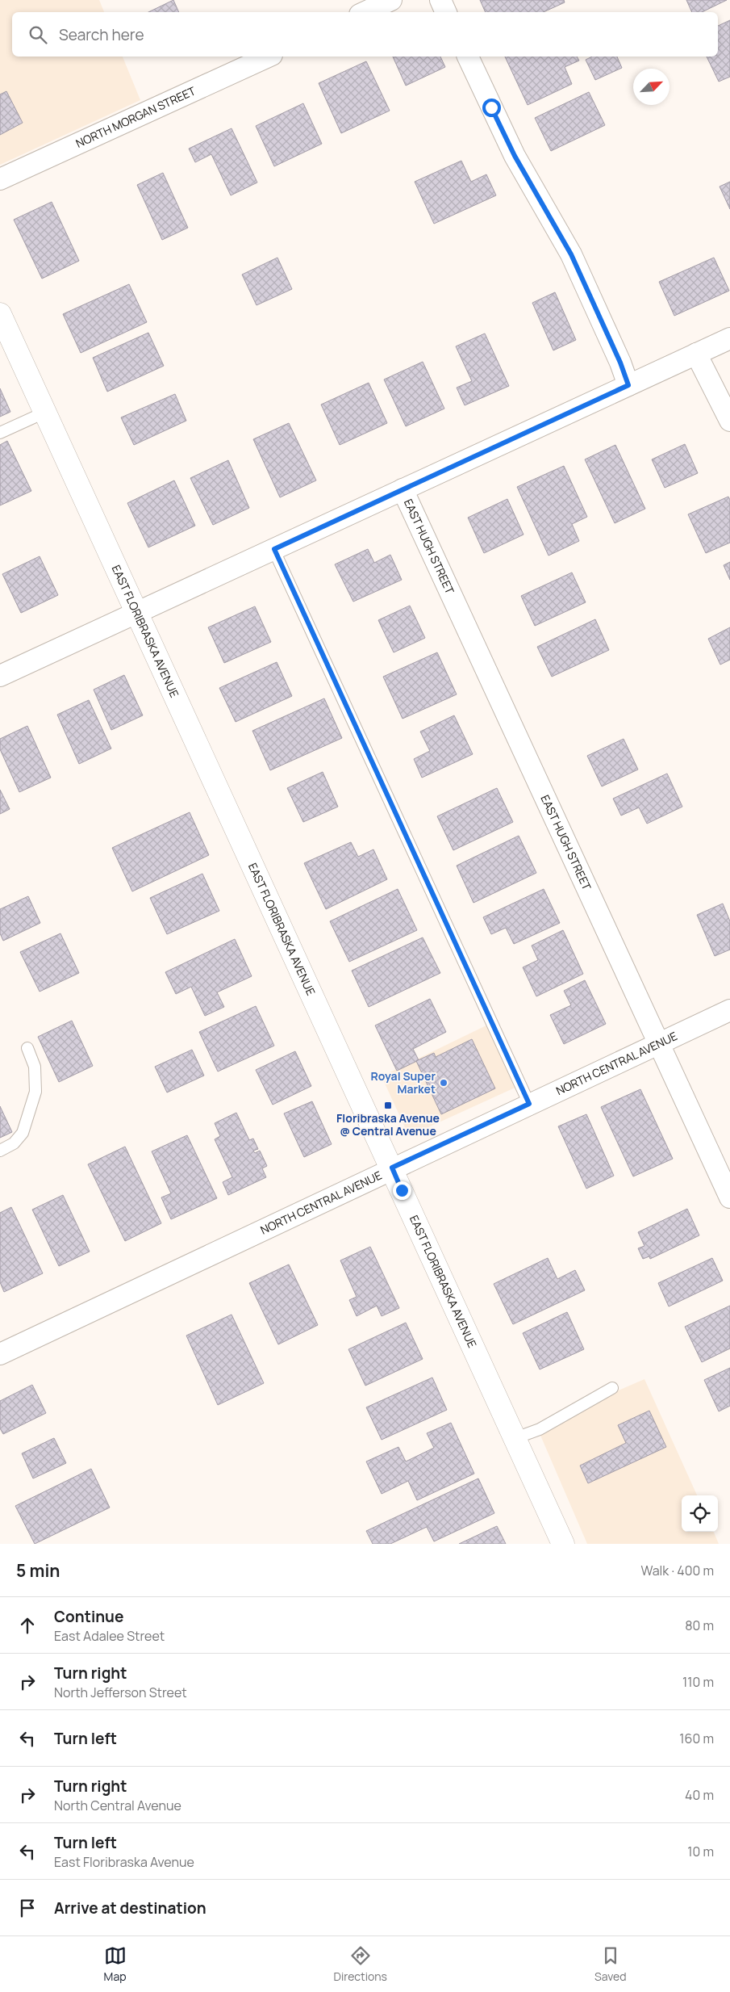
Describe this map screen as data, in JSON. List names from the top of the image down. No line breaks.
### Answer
{"streets":{"street":["NORTH MORGAN STREET","EAST HUGH STREET","EAST FLORIBRASKA AVENUE","NORTH CENTRAL AVENUE"]},"crossings":[["EAST HUGH STREET","NORTH CENTRAL AVENUE"],["EAST FLORIBRASKA AVENUE","NORTH CENTRAL AVENUE"]],"places":{"other":["Royal Super Market"],"transit":["Floribraska Avenue @ Central Avenue"]},"north":"top right","page":{"search":"Search here","heading":["5 min","Walk · 400 m"],"list":[["Continue","East Adalee Street","80 m"],["Turn right","North Jefferson Street","110 m"],["Turn left","160 m"],["Turn right","North Central Avenue","40 m"],["Turn left","East Floribraska Avenue","10 m"],"Arrive at destination"],"nav":["Map","Directions","Saved"]}}
